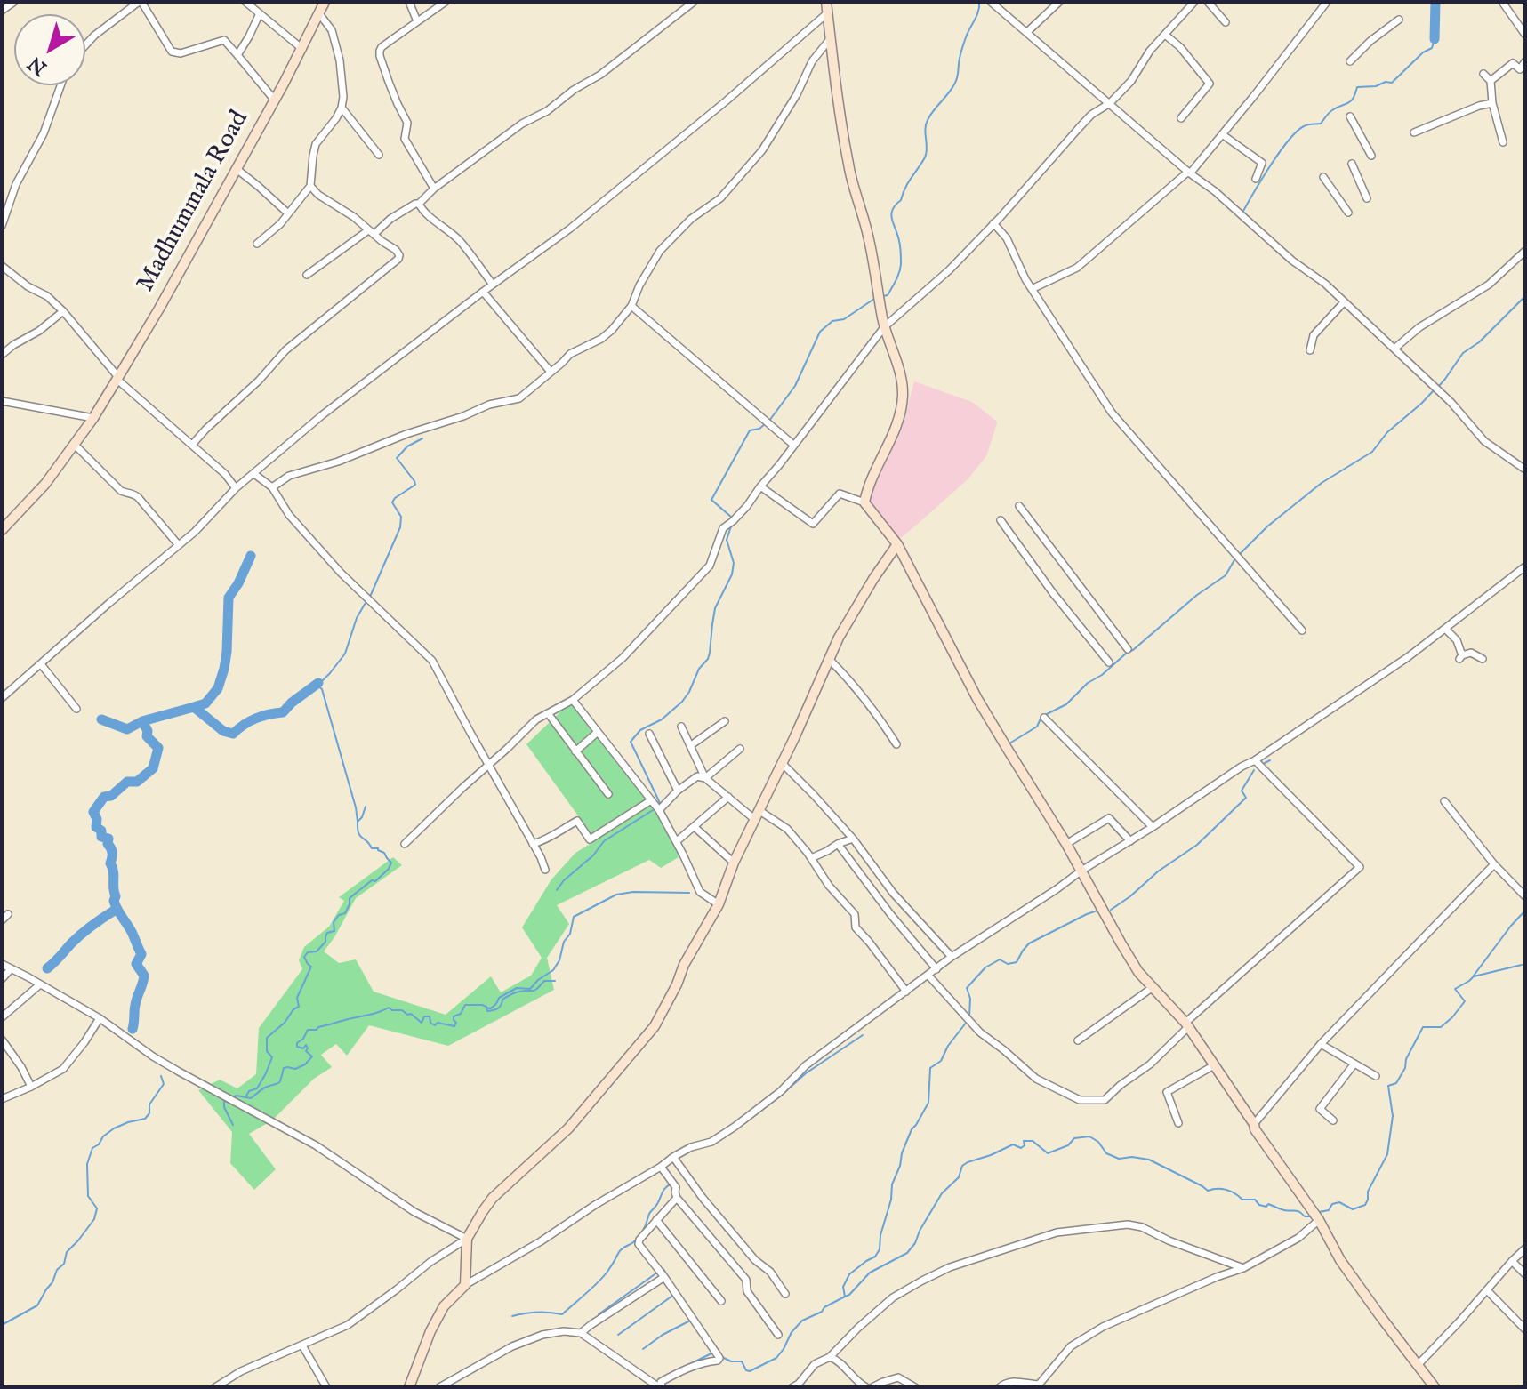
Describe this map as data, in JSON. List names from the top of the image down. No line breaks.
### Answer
{"streets":{"street":["Madhummala Road"]},"north":"bottom left"}
